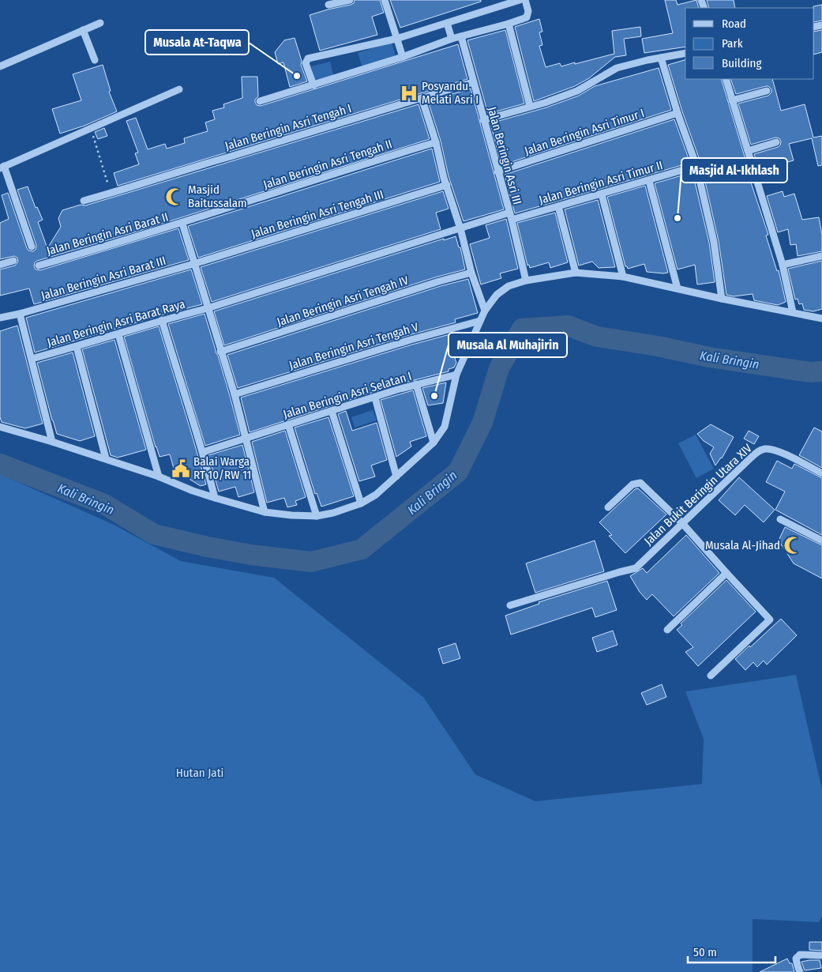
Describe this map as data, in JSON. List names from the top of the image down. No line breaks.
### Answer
{"streets":{"street":["Jalan Beringin Asri Tengah I","Jalan Beringin Asri Timur I","Jalan Beringin Asri III","Jalan Beringin Asri Tengah II","Jalan Beringin Asri Timur II","Jalan Beringin Asri Tengah III","Jalan Beringin Asri Barat II","Jalan Beringin Asri Barat III","Jalan Beringin Asri Tengah IV","Jalan Beringin Asri Barat Raya","Jalan Beringin Asri Tengah V","Jalan Beringin Asri Selatan I","Jalan Bukit Beringin Utara XIV"]},"crossings":[["Jalan Beringin Asri Tengah I","Jalan Beringin Asri III"],["Jalan Beringin Asri Timur I","Jalan Beringin Asri III"],["Jalan Beringin Asri III","Jalan Beringin Asri Timur II"],["Jalan Beringin Asri Tengah II","Jalan Beringin Asri Barat II"],["Jalan Beringin Asri Timur II","Jalan Beringin Asri Barat Raya"],["Jalan Beringin Asri Tengah III","Jalan Beringin Asri Barat III"]],"water":["Kali Bringin"],"parks":["Hutan Jati"],"places":{"other":["Musala At-Taqwa","Masjid Al-Ikhlash","Musala Al Muhajirin"],"hospital":["Posyandu Melati Asri I"],"mosque":["Masjid Baitussalam","Musala Al-Jihad"],"public building":["Balai Warga RT 10/RW 11"]},"legend":["Road","Park","Building"],"scale_bar":"50 m"}
